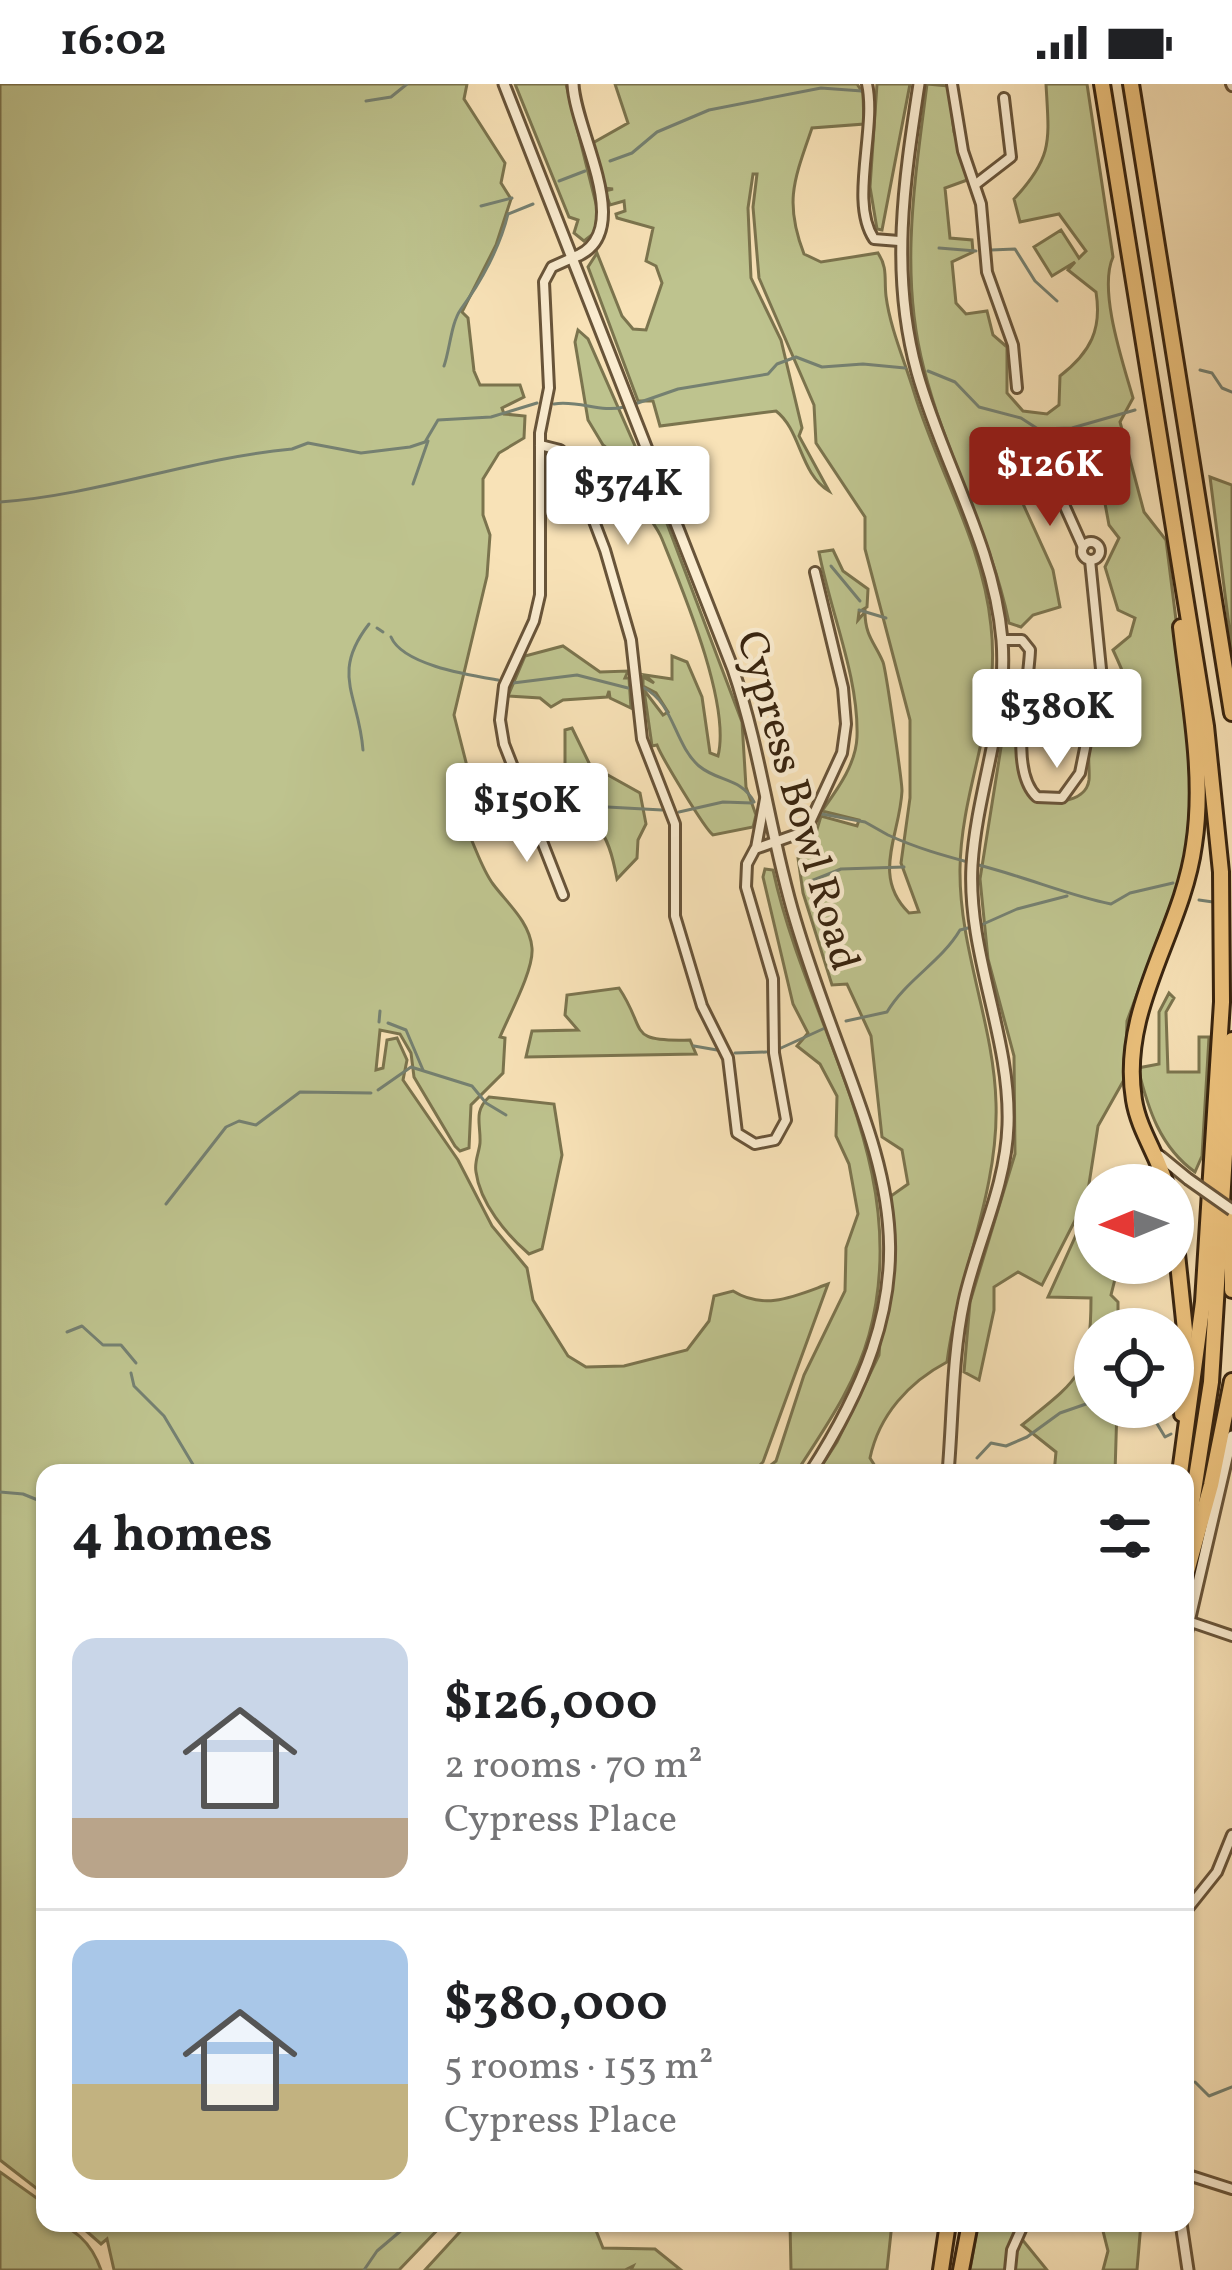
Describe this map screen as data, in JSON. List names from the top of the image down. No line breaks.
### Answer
{"streets":{"street":["Cypress Bowl Road"]},"north":"left","page":{"status":"16:02","price":["$126K","$374K","$380K","$150K"],"heading":"4 homes","list":[{"name":"$126,000","note":"2 rooms · 70 m² · Cypress Place"},{"name":"$380,000","note":"5 rooms · 153 m² · Cypress Place"}]}}
